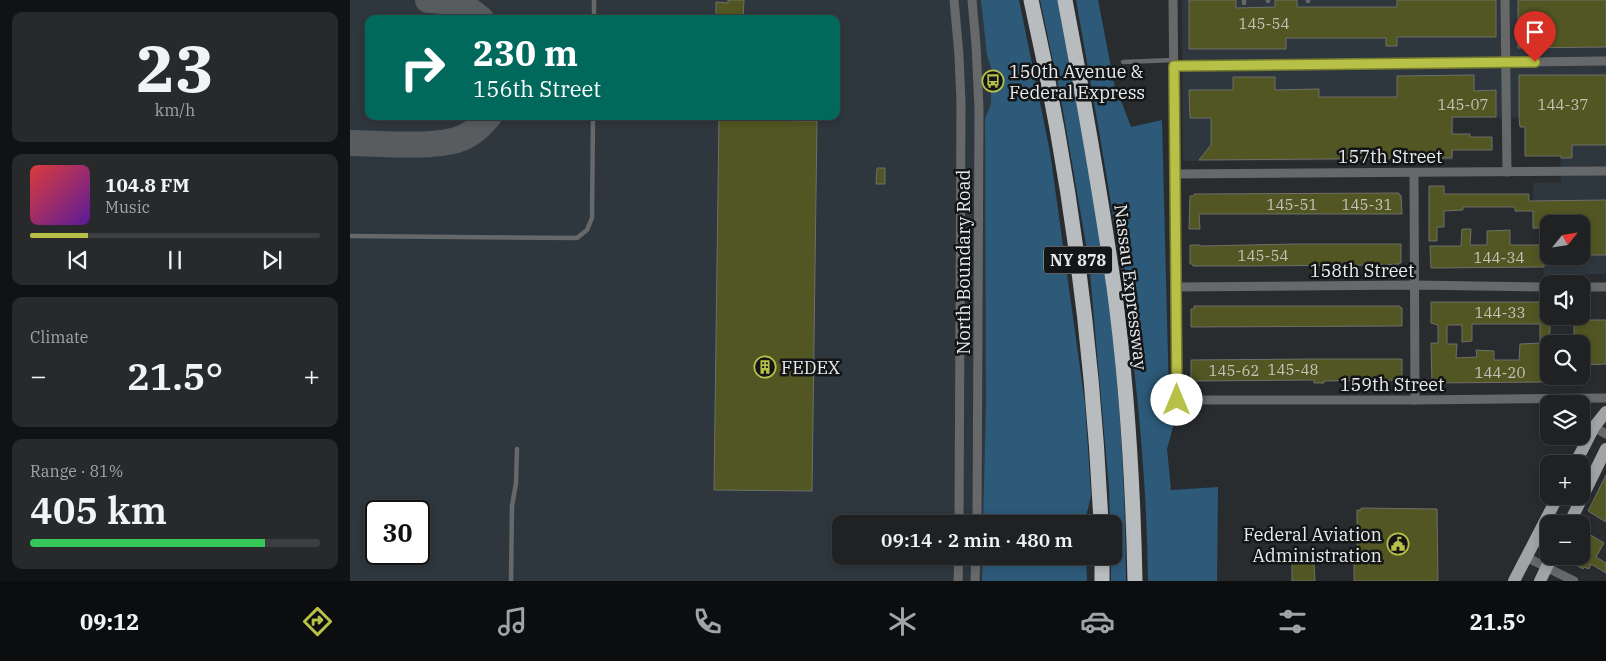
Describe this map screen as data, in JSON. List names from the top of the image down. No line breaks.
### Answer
{"streets":{"highway":["NY 878","Nassau Expressway"],"street":["157th Street","North Boundary Road","158th Street","159th Street"]},"crossings":[["158th Street","159th Street"]],"places":{"bus stop":["150th Avenue & Federal Express"],"building":["FEDEX"],"public building":["Federal Aviation Administration"]},"house_numbers":["145-54","145-07","144-37","145-51","145-31","145-54","144-34","144-33","145-48","145-62","144-20"],"north":"top right","page":{"tile":[["23","km/h"],"Climate",["Range · 81%","405 km"]],"turn":["230 m","156th Street"],"song":["104.8 FM","Music"],"map_buttons":["+","−"],"heat":["−","21.5°","+"],"limit":"30","trip":"09:14 · 2 min · 480 m","tabs":["09:12","21.5°"]}}
